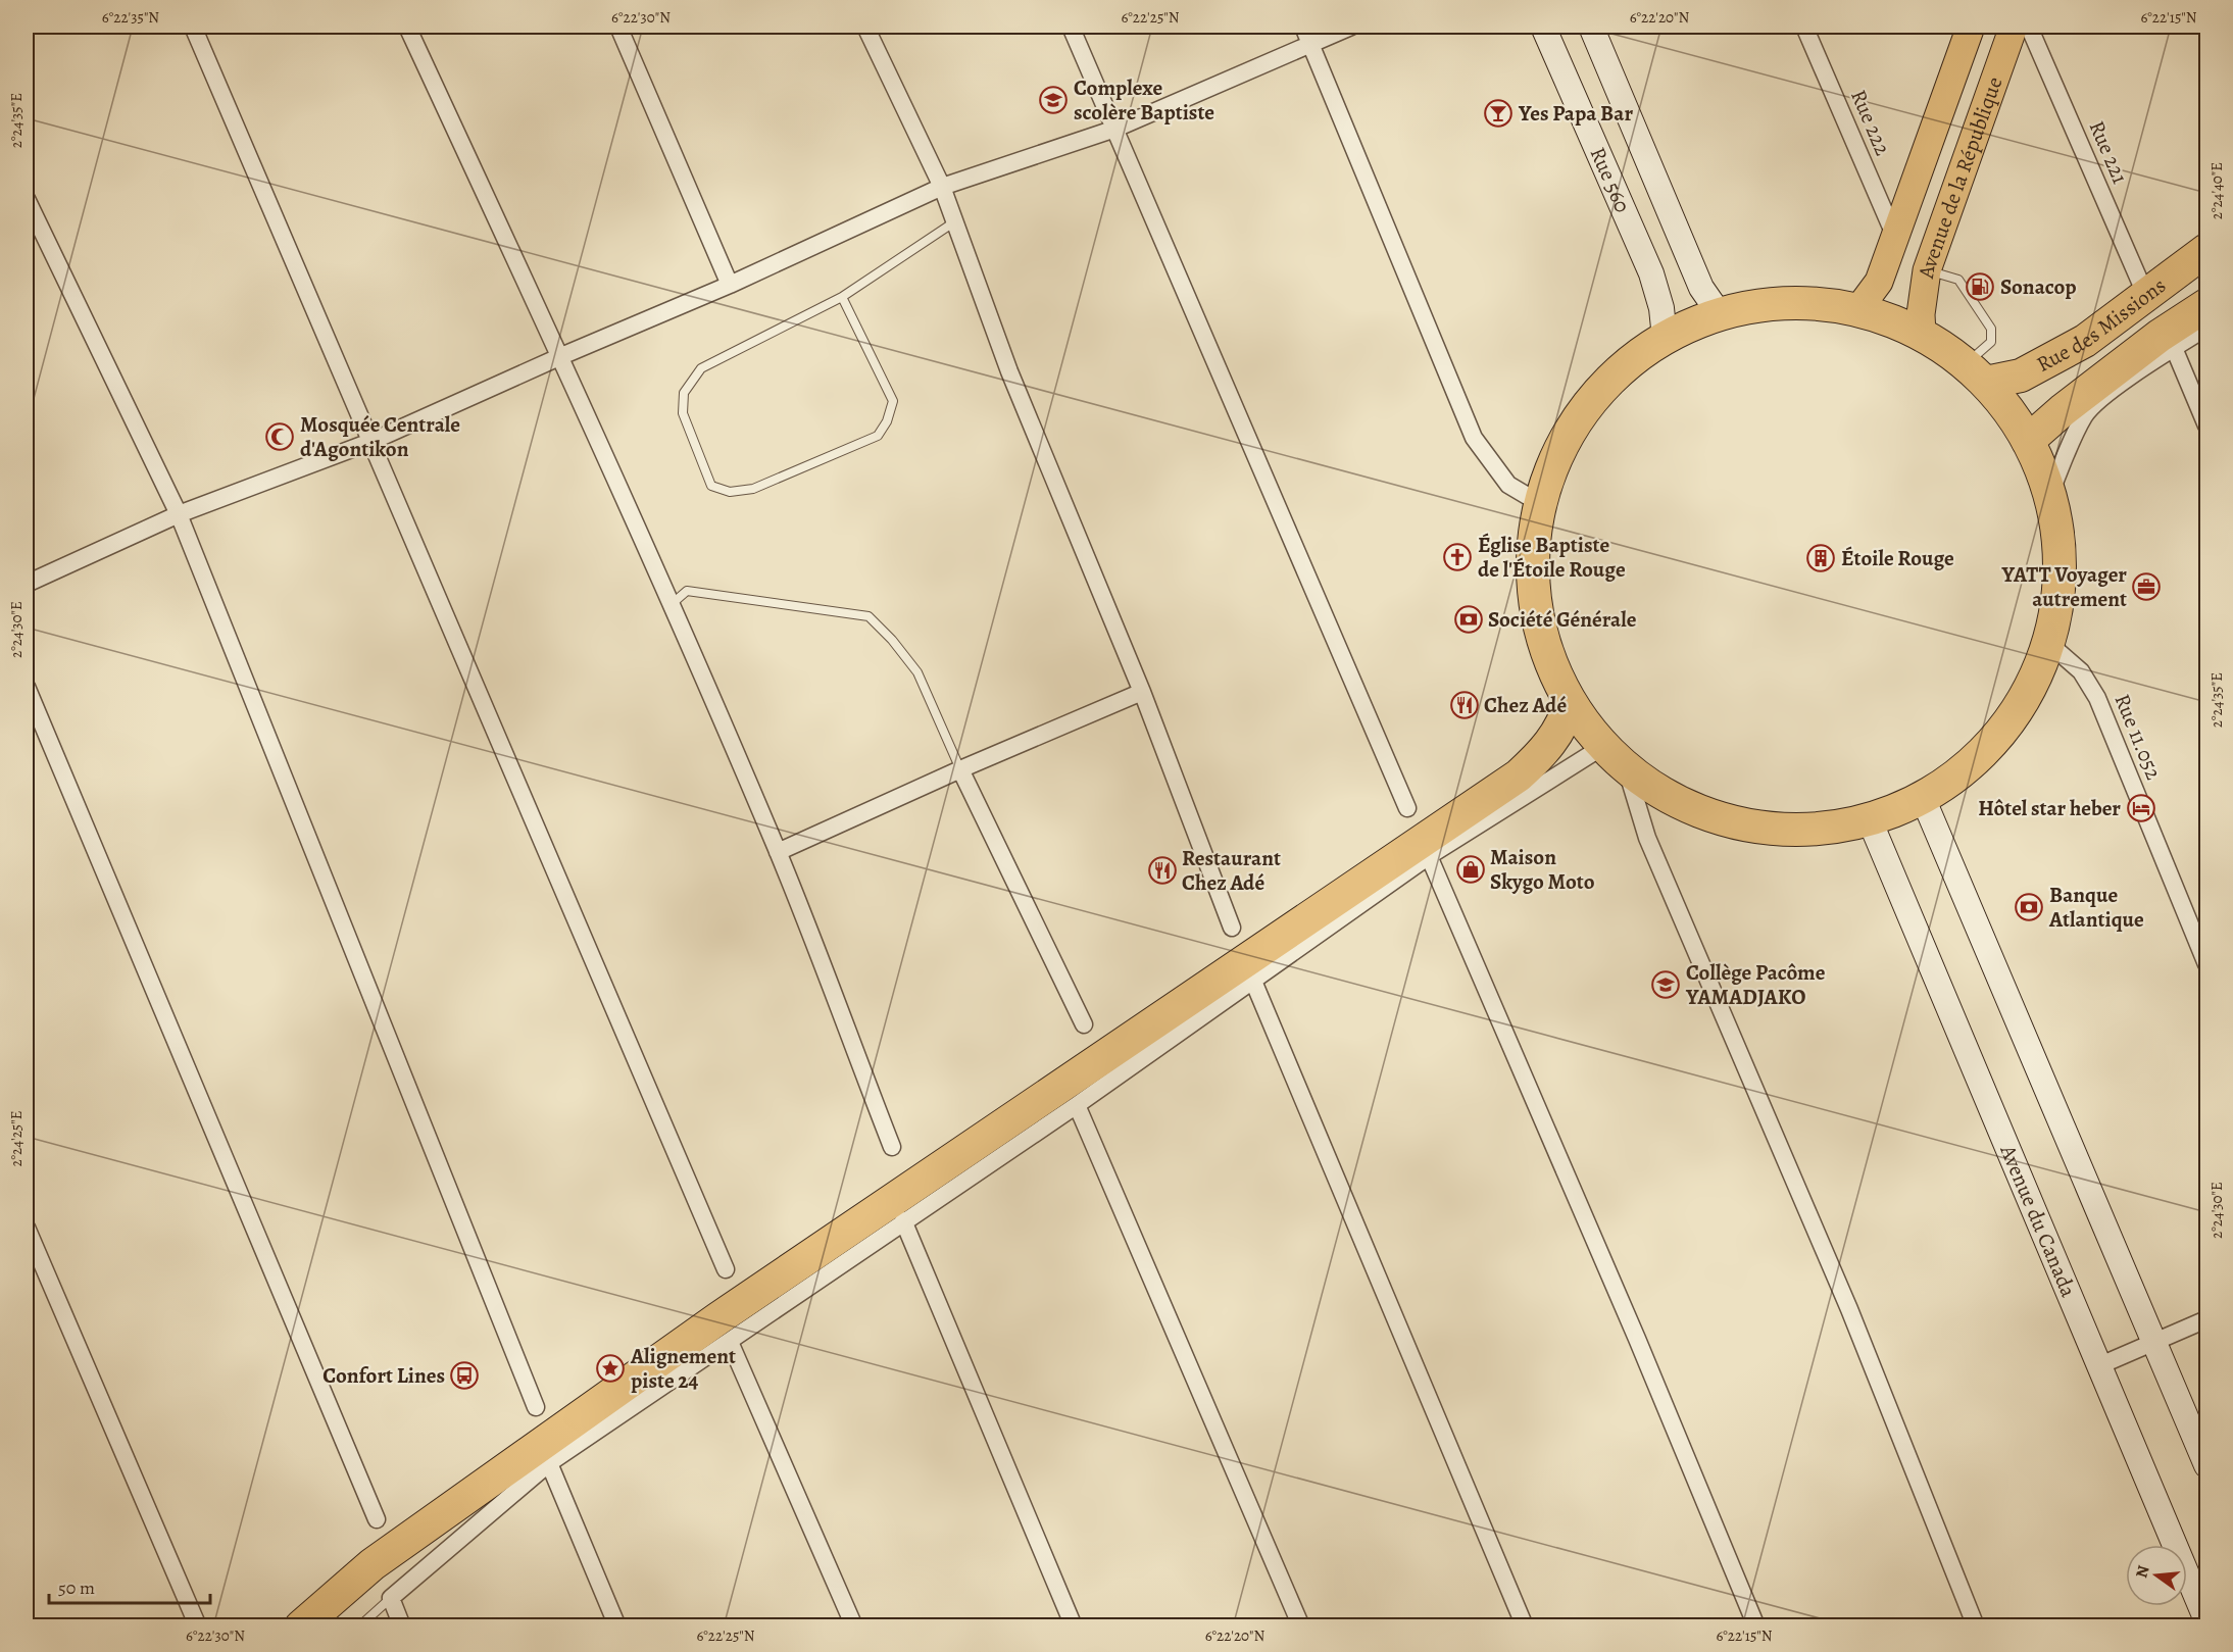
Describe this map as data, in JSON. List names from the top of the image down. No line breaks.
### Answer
{"streets":{"highway":["Rue des Missions"],"main road":["Avenue de la République","Rue 560","Avenue du Canada"],"street":["Rue 222","Rue 221","Rue 11.052"]},"crossings":[["Rue 222","Avenue de la République"],["Rue 221","Rue des Missions"]],"places":{"school or university":["Complexe scolère Baptiste","Collège Pacôme YAMADJAKO"],"bar":["Yes Papa Bar"],"fuel station":["Sonacop"],"mosque":["Mosquée Centrale d'Agontikon"],"church":["Église Baptiste de l'Étoile Rouge"],"building":["Étoile Rouge"],"office":["YATT Voyager autrement"],"bank":["Société Générale","Banque Atlantique"],"restaurant":["Chez Adé","Restaurant Chez Adé"],"hotel":["Hôtel star heber"],"shop":["Maison Skygo Moto"],"place":["Alignement piste 24"],"bus stop":["Confort Lines"]},"scale_bar":"50 m","north":"left","coordinates":["6°22'35\"N","6°22'30\"N","6°22'25\"N","6°22'20\"N","6°22'15\"N","2°24'35\"E","2°24'40\"E","2°24'30\"E","2°24'25\"E"]}
